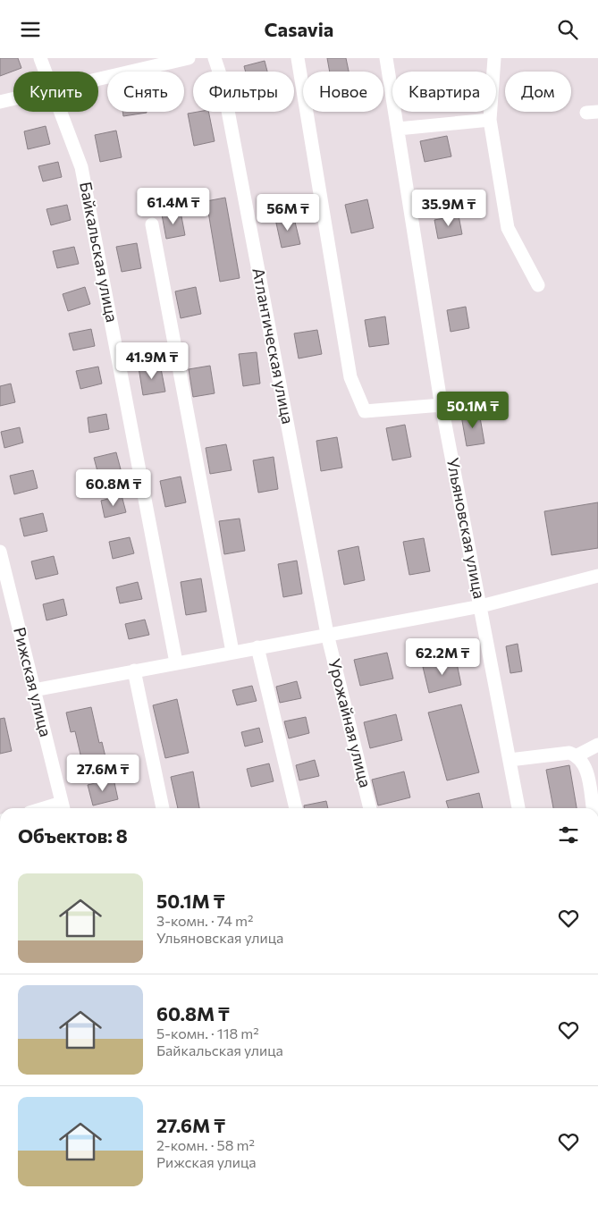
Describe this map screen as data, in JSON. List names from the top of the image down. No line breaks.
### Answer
{"streets":{"street":["Байкальская улица","Атлантическая улица","Ульяновская улица","Рижская улица","Урожайная улица"]},"crossings":[["Атлантическая улица","Урожайная улица"]],"page":{"header":"Casavia","chip":["Купить","Снять","Фильтры","Новое","Квартира","Дом"],"price":["61.4M ₸","35.9M ₸","56M ₸","41.9M ₸","50.1M ₸","60.8M ₸","62.2M ₸","27.6M ₸"],"heading":"Объектов: 8","list":[{"name":"50.1M ₸","note":"3-комн. · 74 m² · Ульяновская улица"},{"name":"60.8M ₸","note":"5-комн. · 118 m² · Байкальская улица"},{"name":"27.6M ₸","note":"2-комн. · 58 m² · Рижская улица"}]}}
